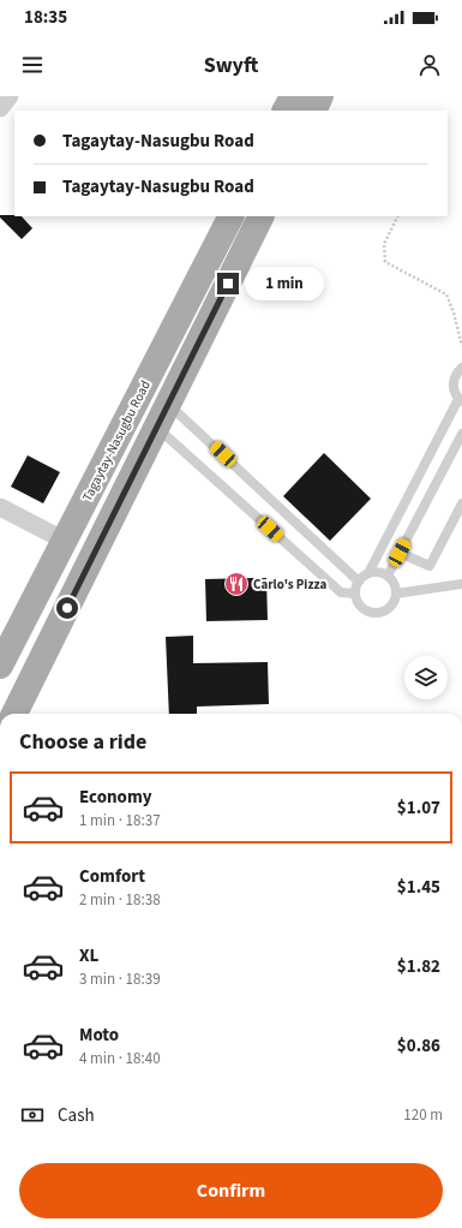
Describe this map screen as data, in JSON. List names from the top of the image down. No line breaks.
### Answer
{"streets":{"main road":["Tagaytay-Nasugbu Road"]},"places":{"restaurant":["Carlo's Pizza"]},"page":{"status":"18:35","header":"Swyft","banner":["Tagaytay-Nasugbu Road","Tagaytay-Nasugbu Road"],"bubble":"1 min","heading":"Choose a ride","list":[{"name":"Economy","note":"1 min · 18:37","value":"$1.07"},{"name":"Comfort","note":"2 min · 18:38","value":"$1.45"},{"name":"XL","note":"3 min · 18:39","value":"$1.82"},{"name":"Moto","note":"4 min · 18:40","value":"$0.86"}],"pay":["Cash","120 m"],"buttons":"Confirm"}}
